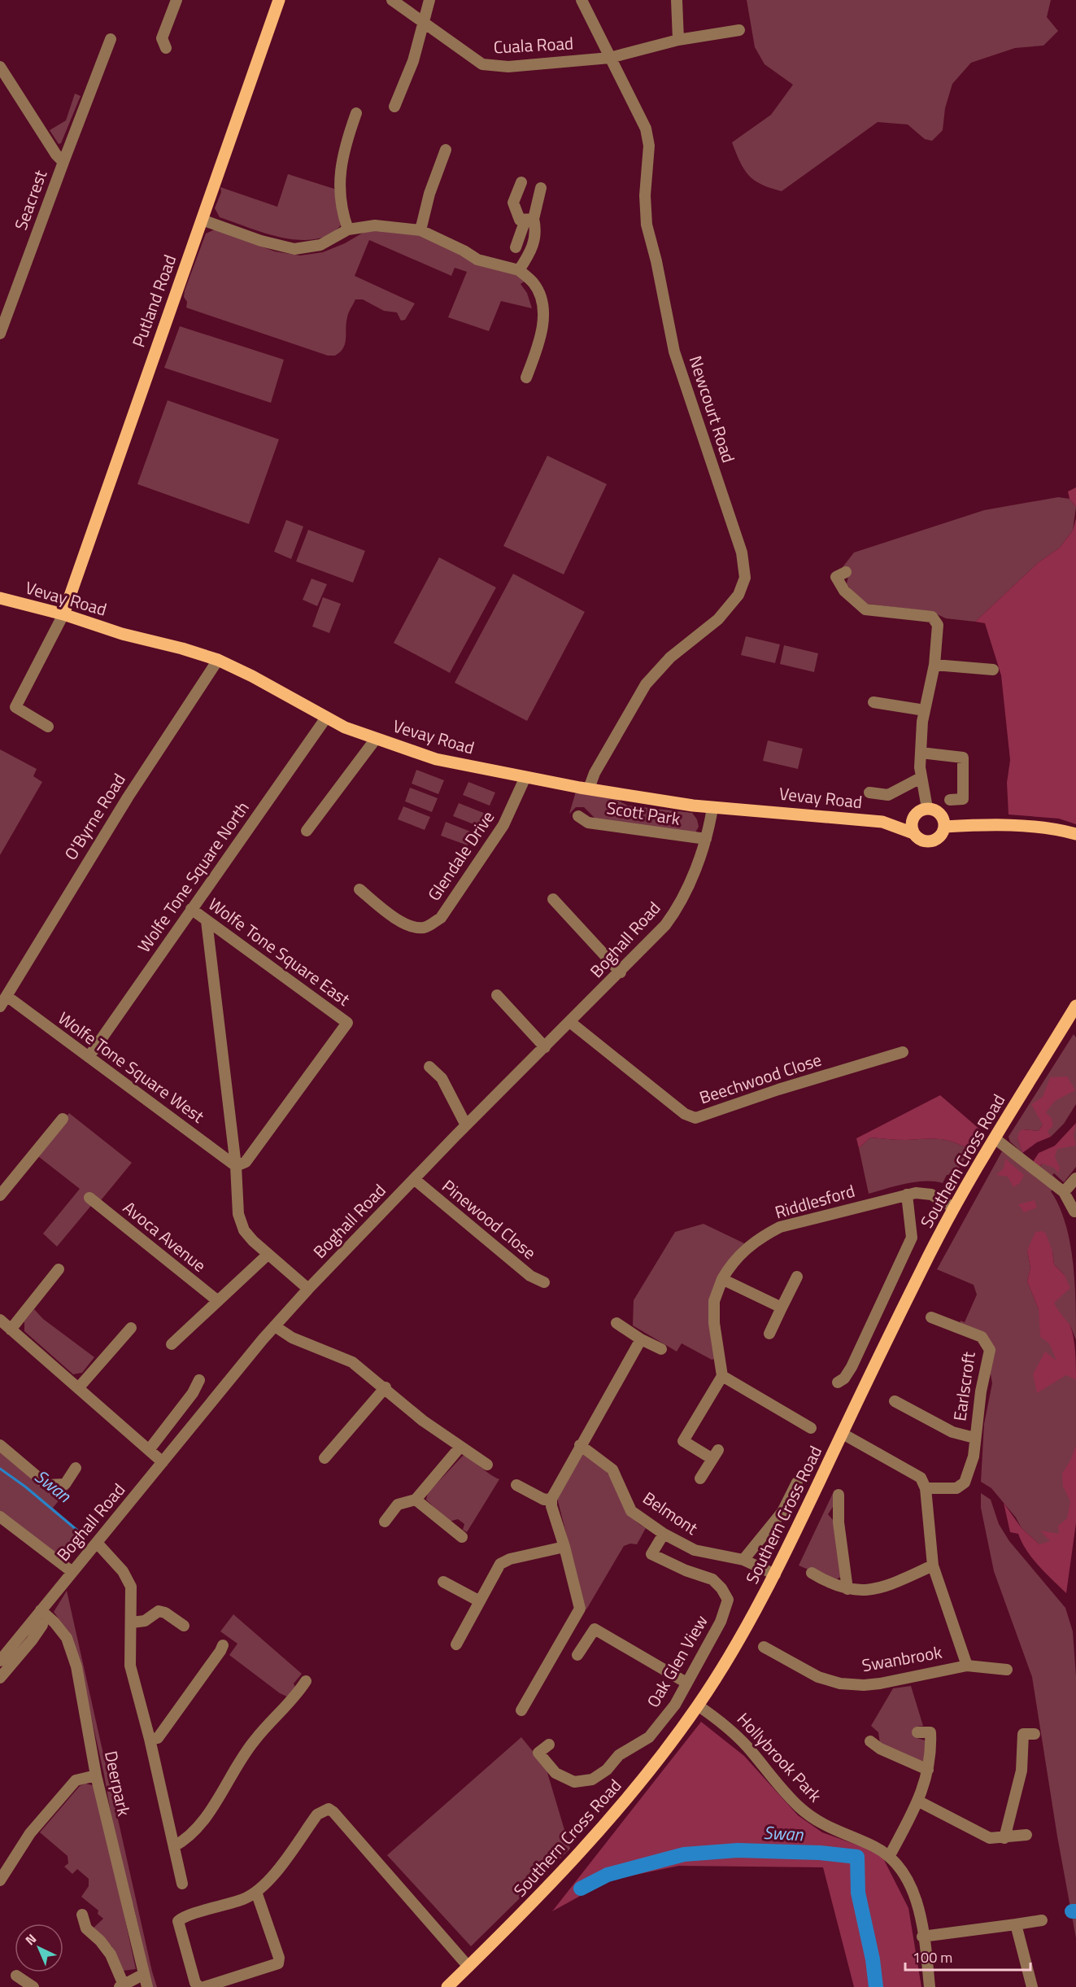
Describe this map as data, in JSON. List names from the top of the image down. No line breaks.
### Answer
{"streets":{"main road":["Putland Road","Vevay Road","Southern Cross Road"],"street":["Cuala Road","Seacrest","Newcourt Road","Scott Park","O'Byrne Road","Glendale Drive","Wolfe Tone Square North","Boghall Road","Wolfe Tone Square East","Wolfe Tone Square West","Beechwood Close","Riddlesford","Pinewood Close","Avoca Avenue","Earlscroft","Belmont","Swanbrook","Oak Glen View","Hollybrook Park","Deerpark"]},"crossings":[["Cuala Road","Newcourt Road"],["Putland Road","Vevay Road"],["Newcourt Road","Vevay Road"],["Vevay Road","O'Byrne Road"],["Vevay Road","Glendale Drive"],["Vevay Road","Wolfe Tone Square North"],["Vevay Road","Boghall Road"],["Scott Park","Boghall Road"],["O'Byrne Road","Wolfe Tone Square West"],["Wolfe Tone Square North","Wolfe Tone Square East"],["Wolfe Tone Square North","Wolfe Tone Square West"],["Boghall Road","Beechwood Close"],["Boghall Road","Pinewood Close"],["Boghall Road","Deerpark"],["Wolfe Tone Square East","Wolfe Tone Square West"],["Southern Cross Road","Riddlesford"],["Southern Cross Road","Belmont"],["Southern Cross Road","Hollybrook Park"],["Earlscroft","Swanbrook"]],"water":["Swan"],"scale_bar":"100 m","north":"top left"}
